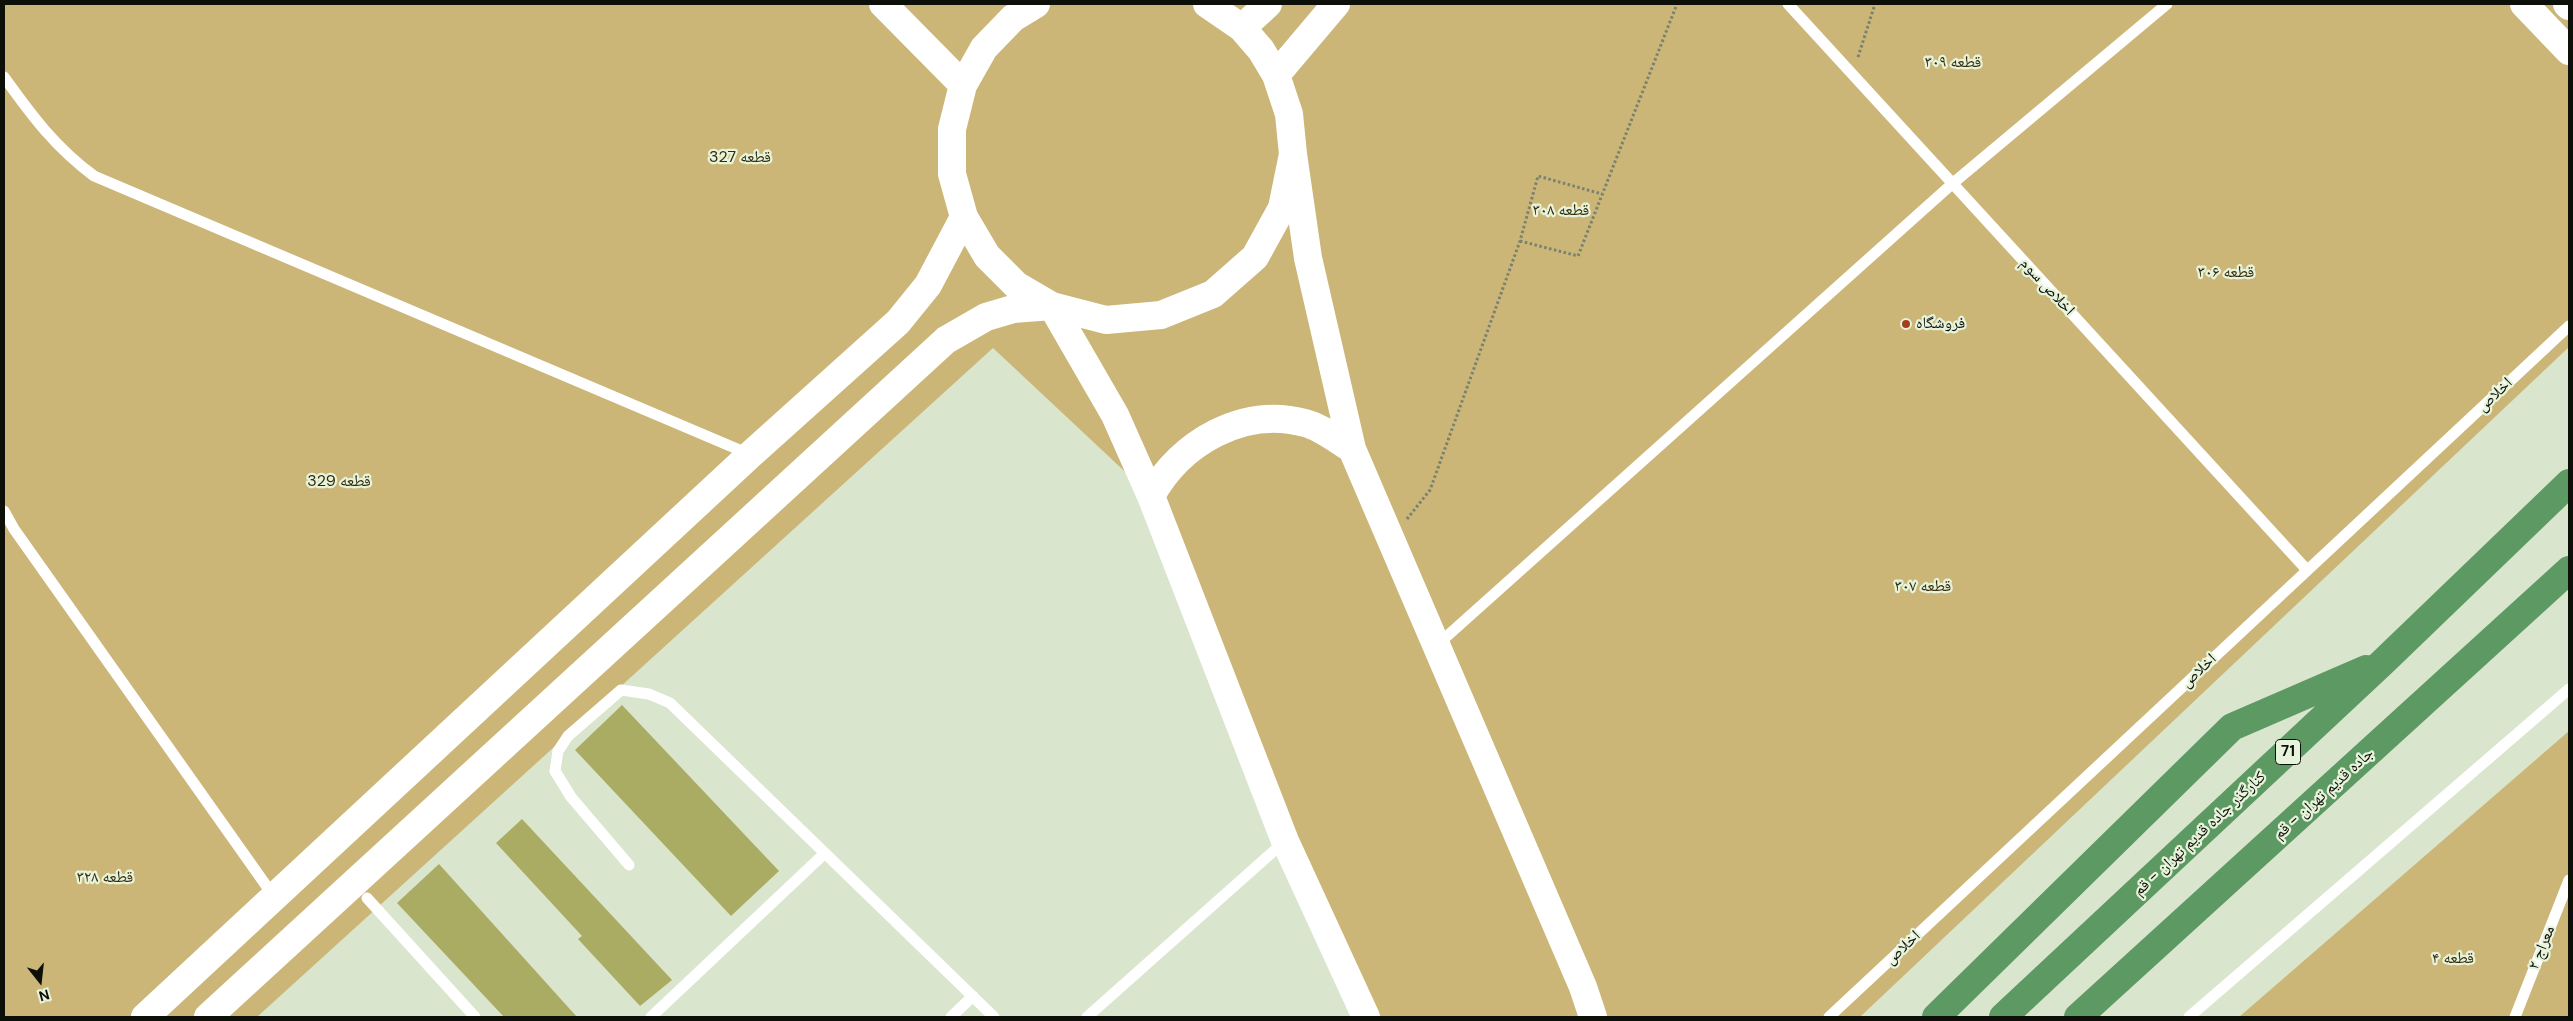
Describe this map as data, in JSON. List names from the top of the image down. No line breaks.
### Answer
{"streets":{"highway":["71","جاده قدیم تهران - قم","کنارگذر جاده قدیم تهران - قم"],"lane":["اخلاص سوم","اخلاص","معراج ۲"]},"crossings":[["اخلاص سوم","اخلاص"]],"parks":["قطعه ۳۰۹","قطعه 327","قطعه ۳۰۸","قطعه ۳۰۶","قطعه 329","قطعه ۳۰۷","قطعه ۳۲۸","قطعه ۴"],"places":["فروشگاه"],"north":"bottom"}
